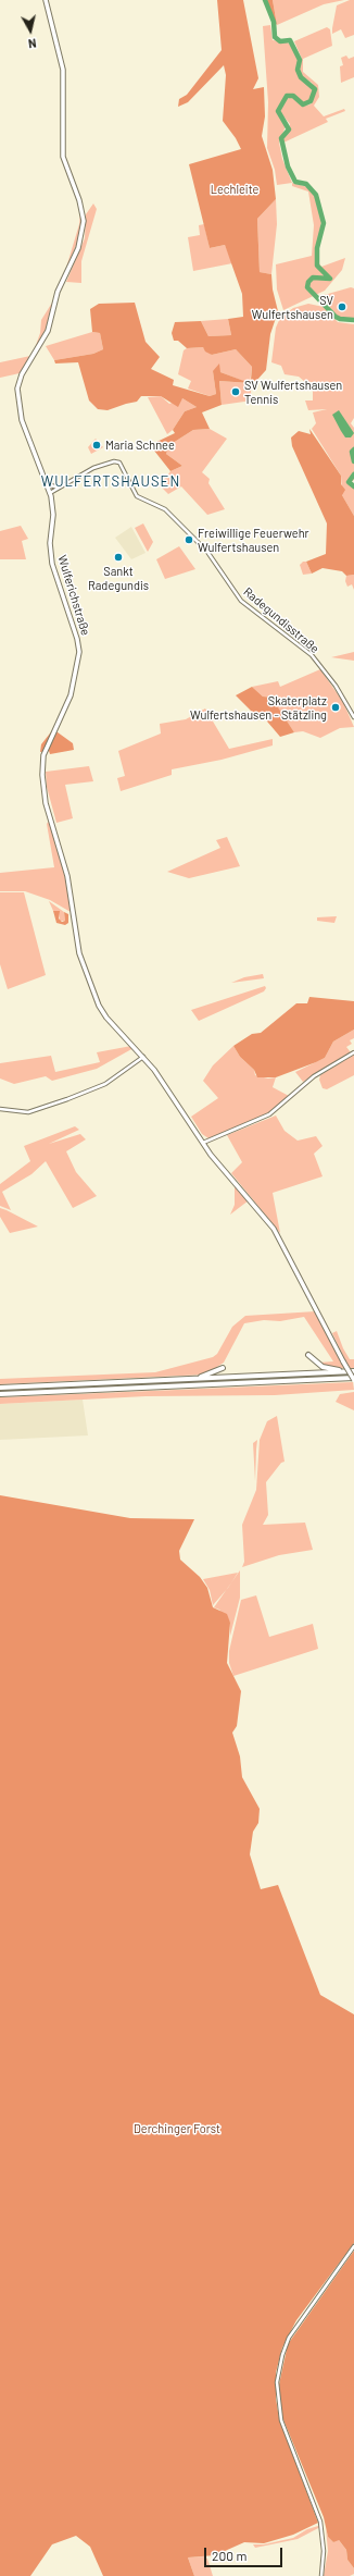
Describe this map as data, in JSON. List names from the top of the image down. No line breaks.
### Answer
{"streets":{"main road":["Wulferichstraße"],"street":["Radegundisstraße"]},"crossings":[["Wulferichstraße","Radegundisstraße"]],"districts":["WULFERTSHAUSEN"],"parks":["Lechleite","Derchinger Forst"],"places":["SV Wulfertshausen","SV Wulfertshausen Tennis","Maria Schnee","Freiwillige Feuerwehr Wulfertshausen","Sankt Radegundis","Skaterplatz Wulfertshausen - Stätzling"],"scale_bar":"200 m","north":"bottom"}
